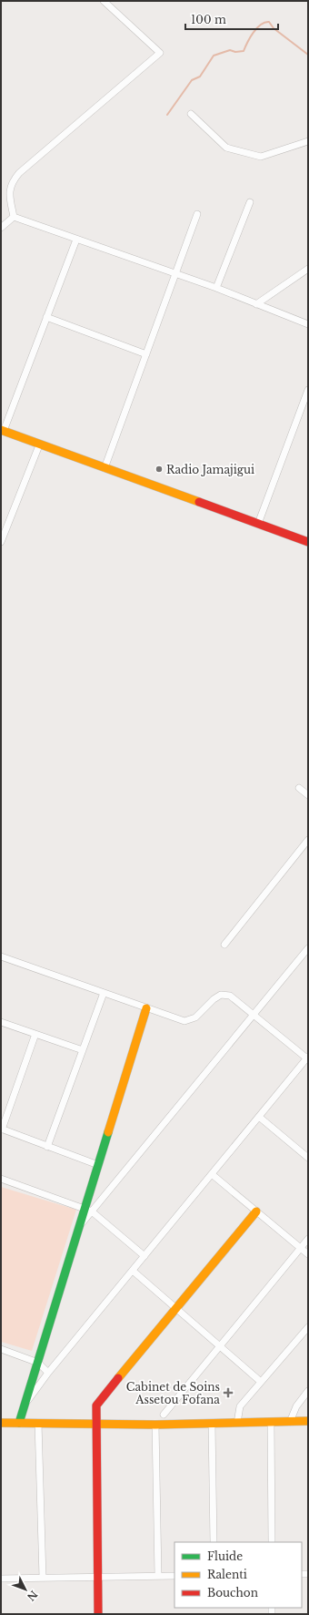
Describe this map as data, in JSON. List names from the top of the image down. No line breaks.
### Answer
{"places":{"other":["Radio Jamajigui"],"health":["Cabinet de Soins Assetou Fofana"]},"legend":["Fluide","Ralenti","Bouchon"],"scale_bar":"100 m","north":"bottom right"}
